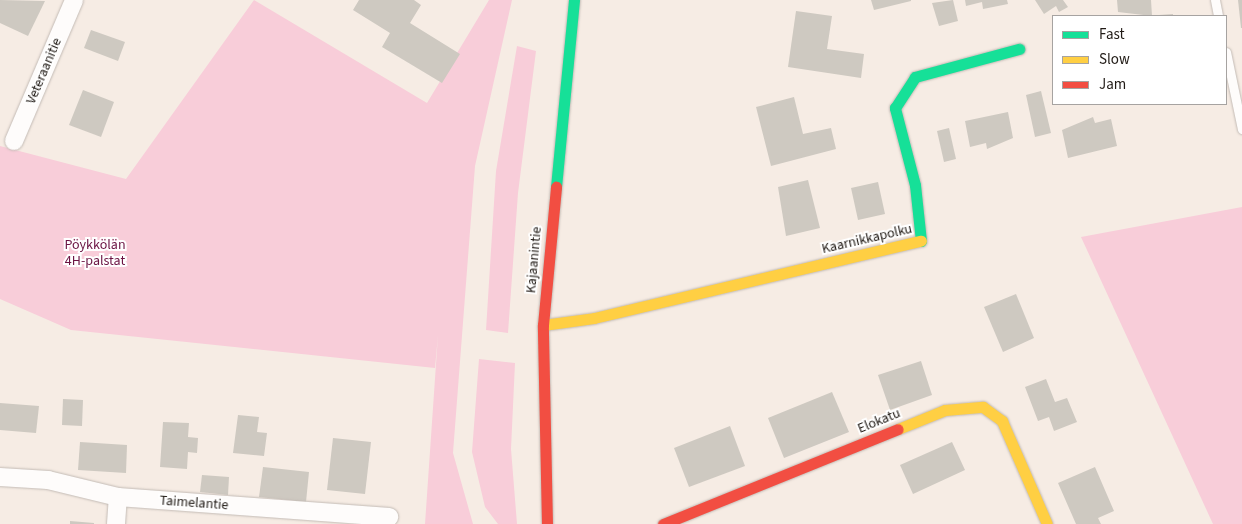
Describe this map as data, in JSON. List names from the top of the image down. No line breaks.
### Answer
{"streets":{"street":["Veteraanitie","Kaarnikkapolku","Kajaanintie","Elokatu","Taimelantie"]},"crossings":[["Kaarnikkapolku","Kajaanintie"]],"parks":["Pöykkölän 4H-palstat"],"legend":["Fast","Slow","Jam"]}
